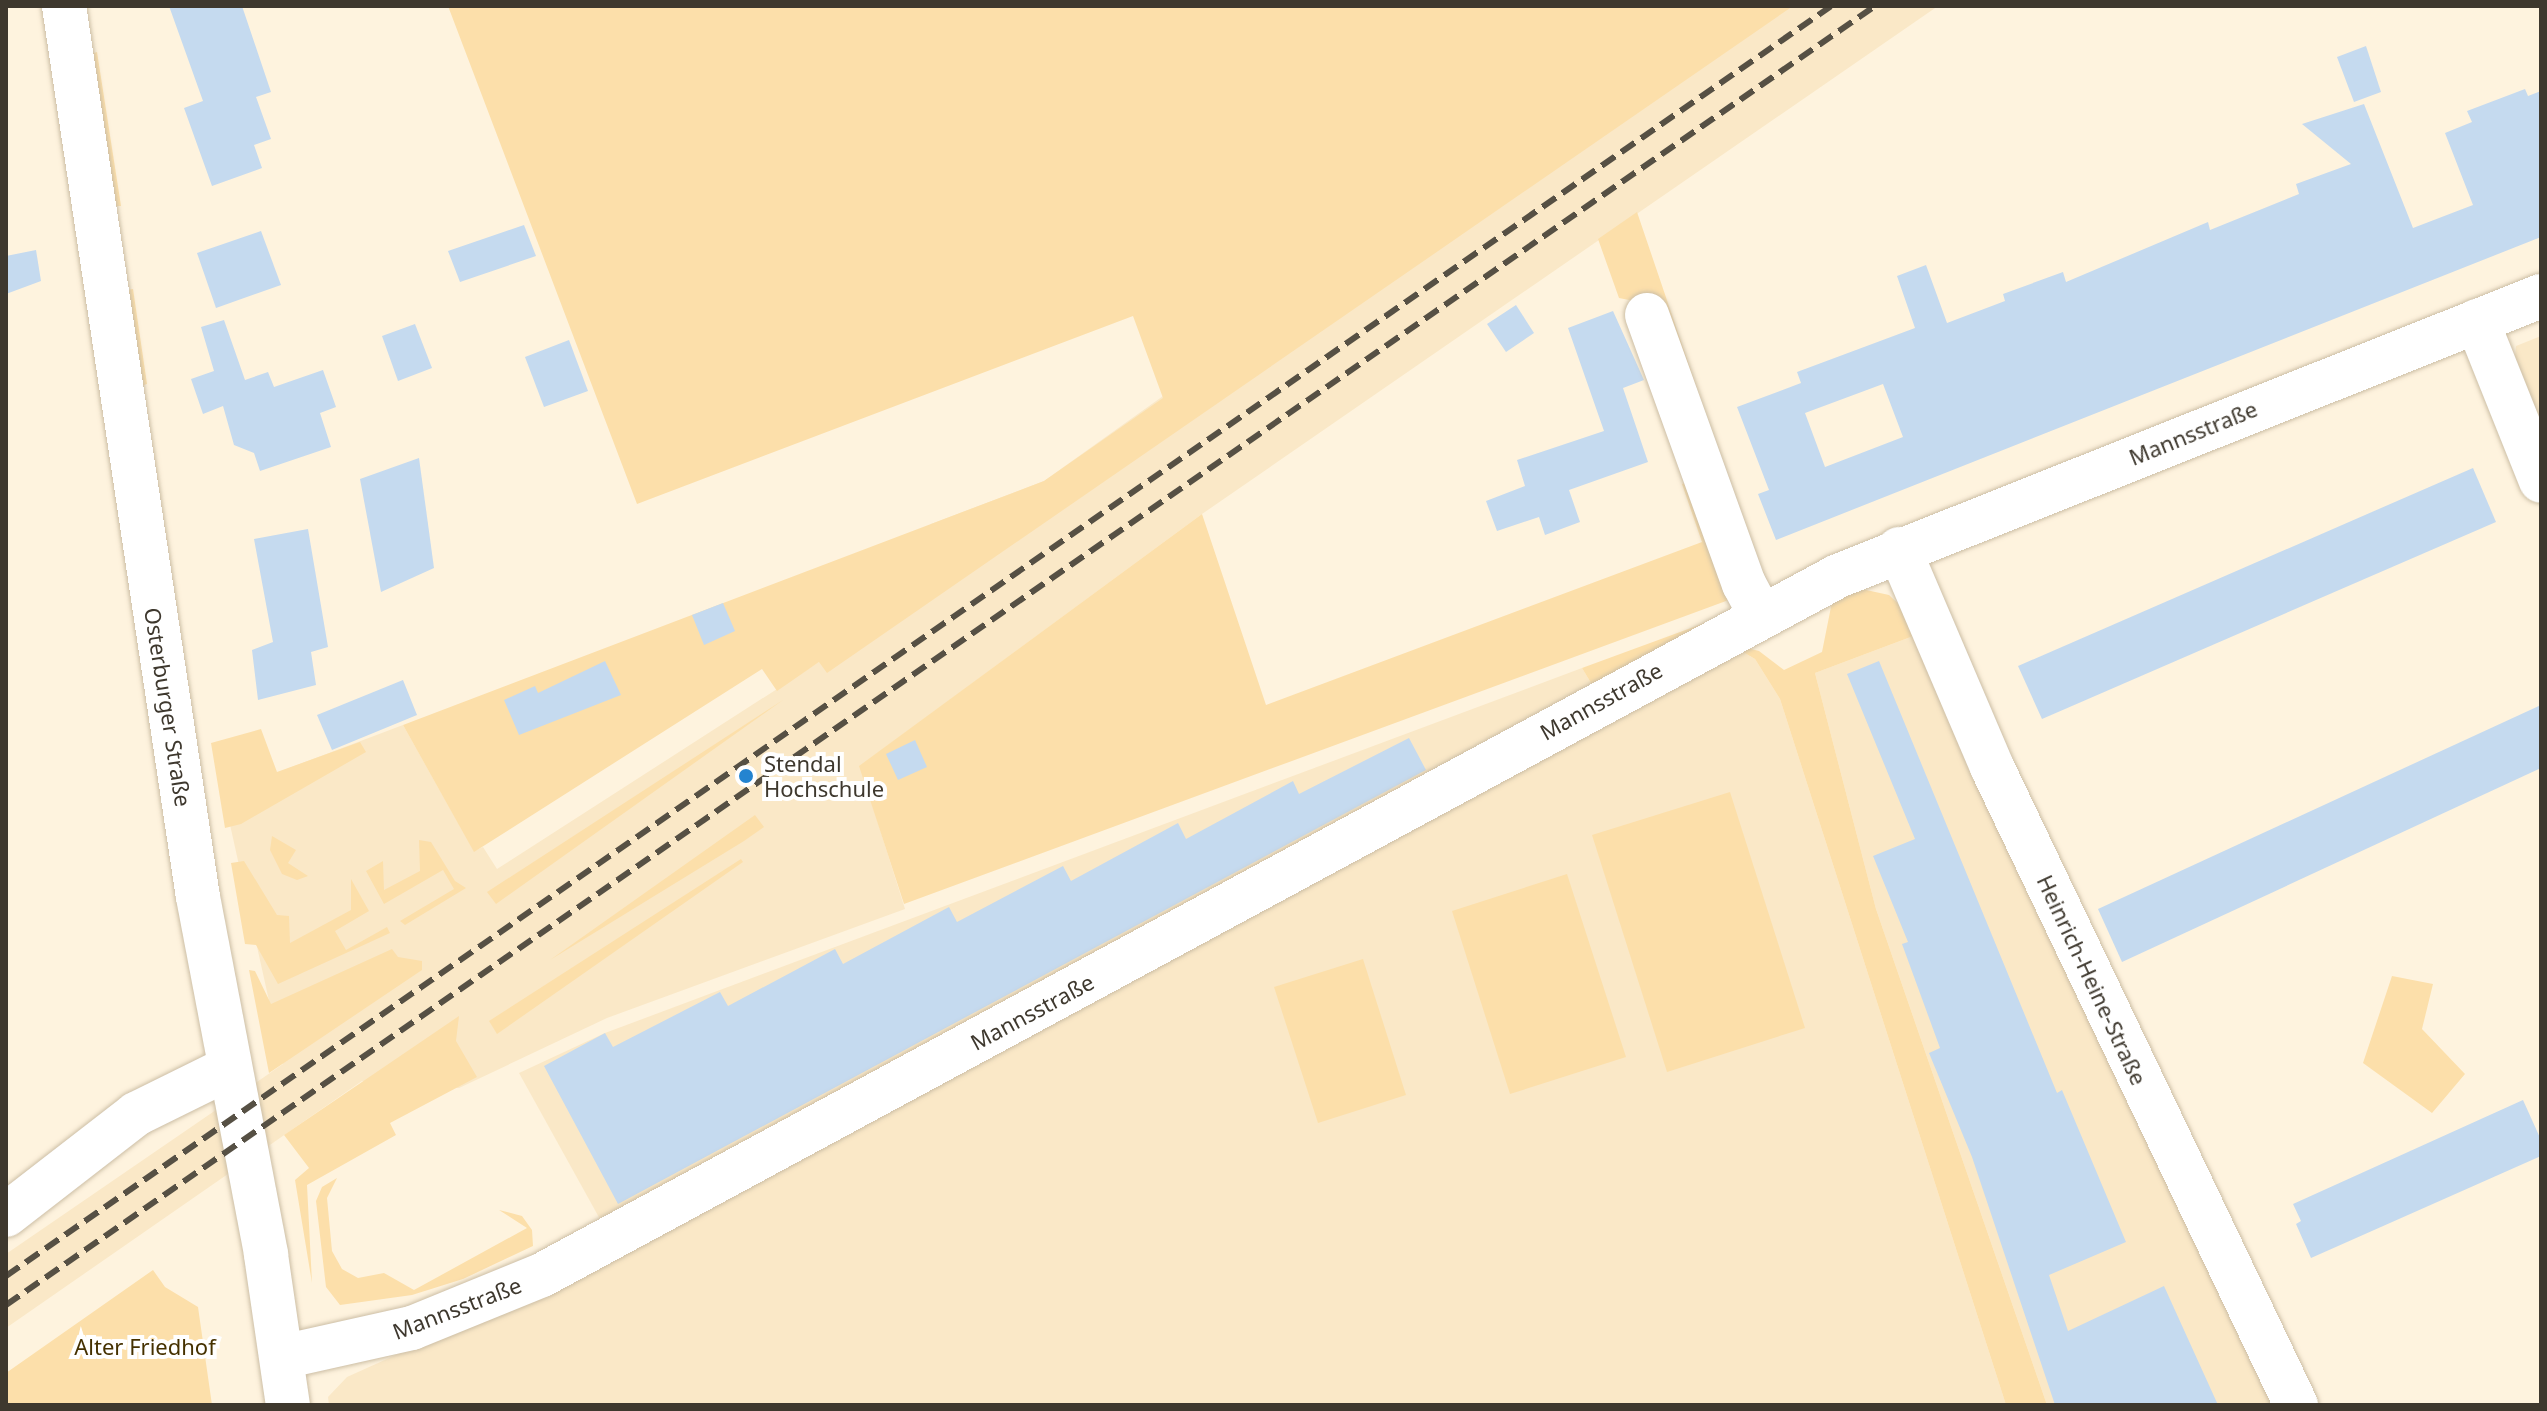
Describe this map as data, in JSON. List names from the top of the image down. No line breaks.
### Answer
{"streets":{"street":["Mannsstraße","Osterburger Straße","Heinrich-Heine-Straße"]},"crossings":[["Mannsstraße","Osterburger Straße"],["Mannsstraße","Heinrich-Heine-Straße"]],"parks":["Alter Friedhof"],"places":["Stendal Hochschule"]}
